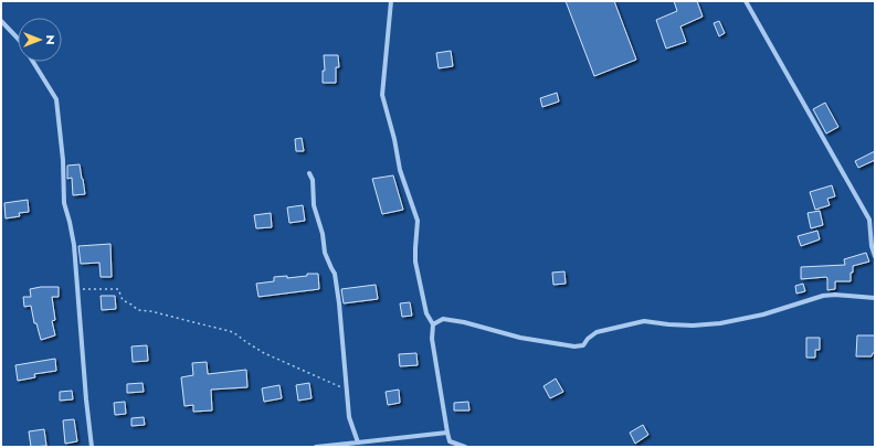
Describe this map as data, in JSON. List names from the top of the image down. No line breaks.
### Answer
{"north":"right"}
